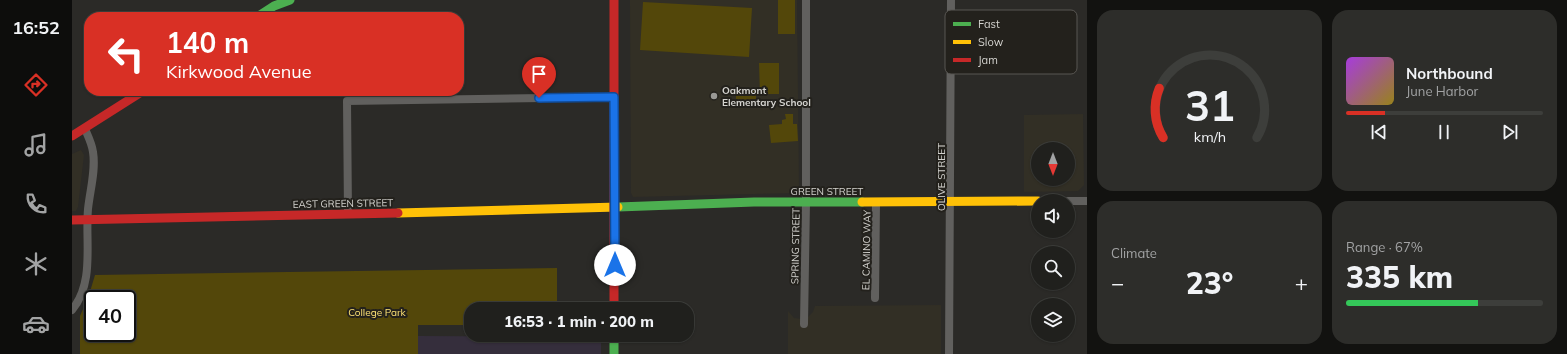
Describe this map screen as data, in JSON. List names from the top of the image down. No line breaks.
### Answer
{"streets":{"street":["OLIVE STREET","GREEN STREET","EAST GREEN STREET","SPRING STREET","EL CAMINO WAY"]},"crossings":[["OLIVE STREET","GREEN STREET"],["GREEN STREET","EAST GREEN STREET"],["GREEN STREET","SPRING STREET"],["GREEN STREET","EL CAMINO WAY"]],"parks":["College Park"],"places":["Oakmont Elementary School"],"legend":["Fast","Slow","Jam"],"north":"bottom","page":{"tabs":"16:52","turn":["140 m","Kirkwood Avenue"],"song":["Northbound","June Harbor"],"tile":["Climate",["Range · 67%","335 km"]],"heat":["−","23°","+"],"limit":"40","trip":"16:53 · 1 min · 200 m","gauge":["31","km/h"]}}
